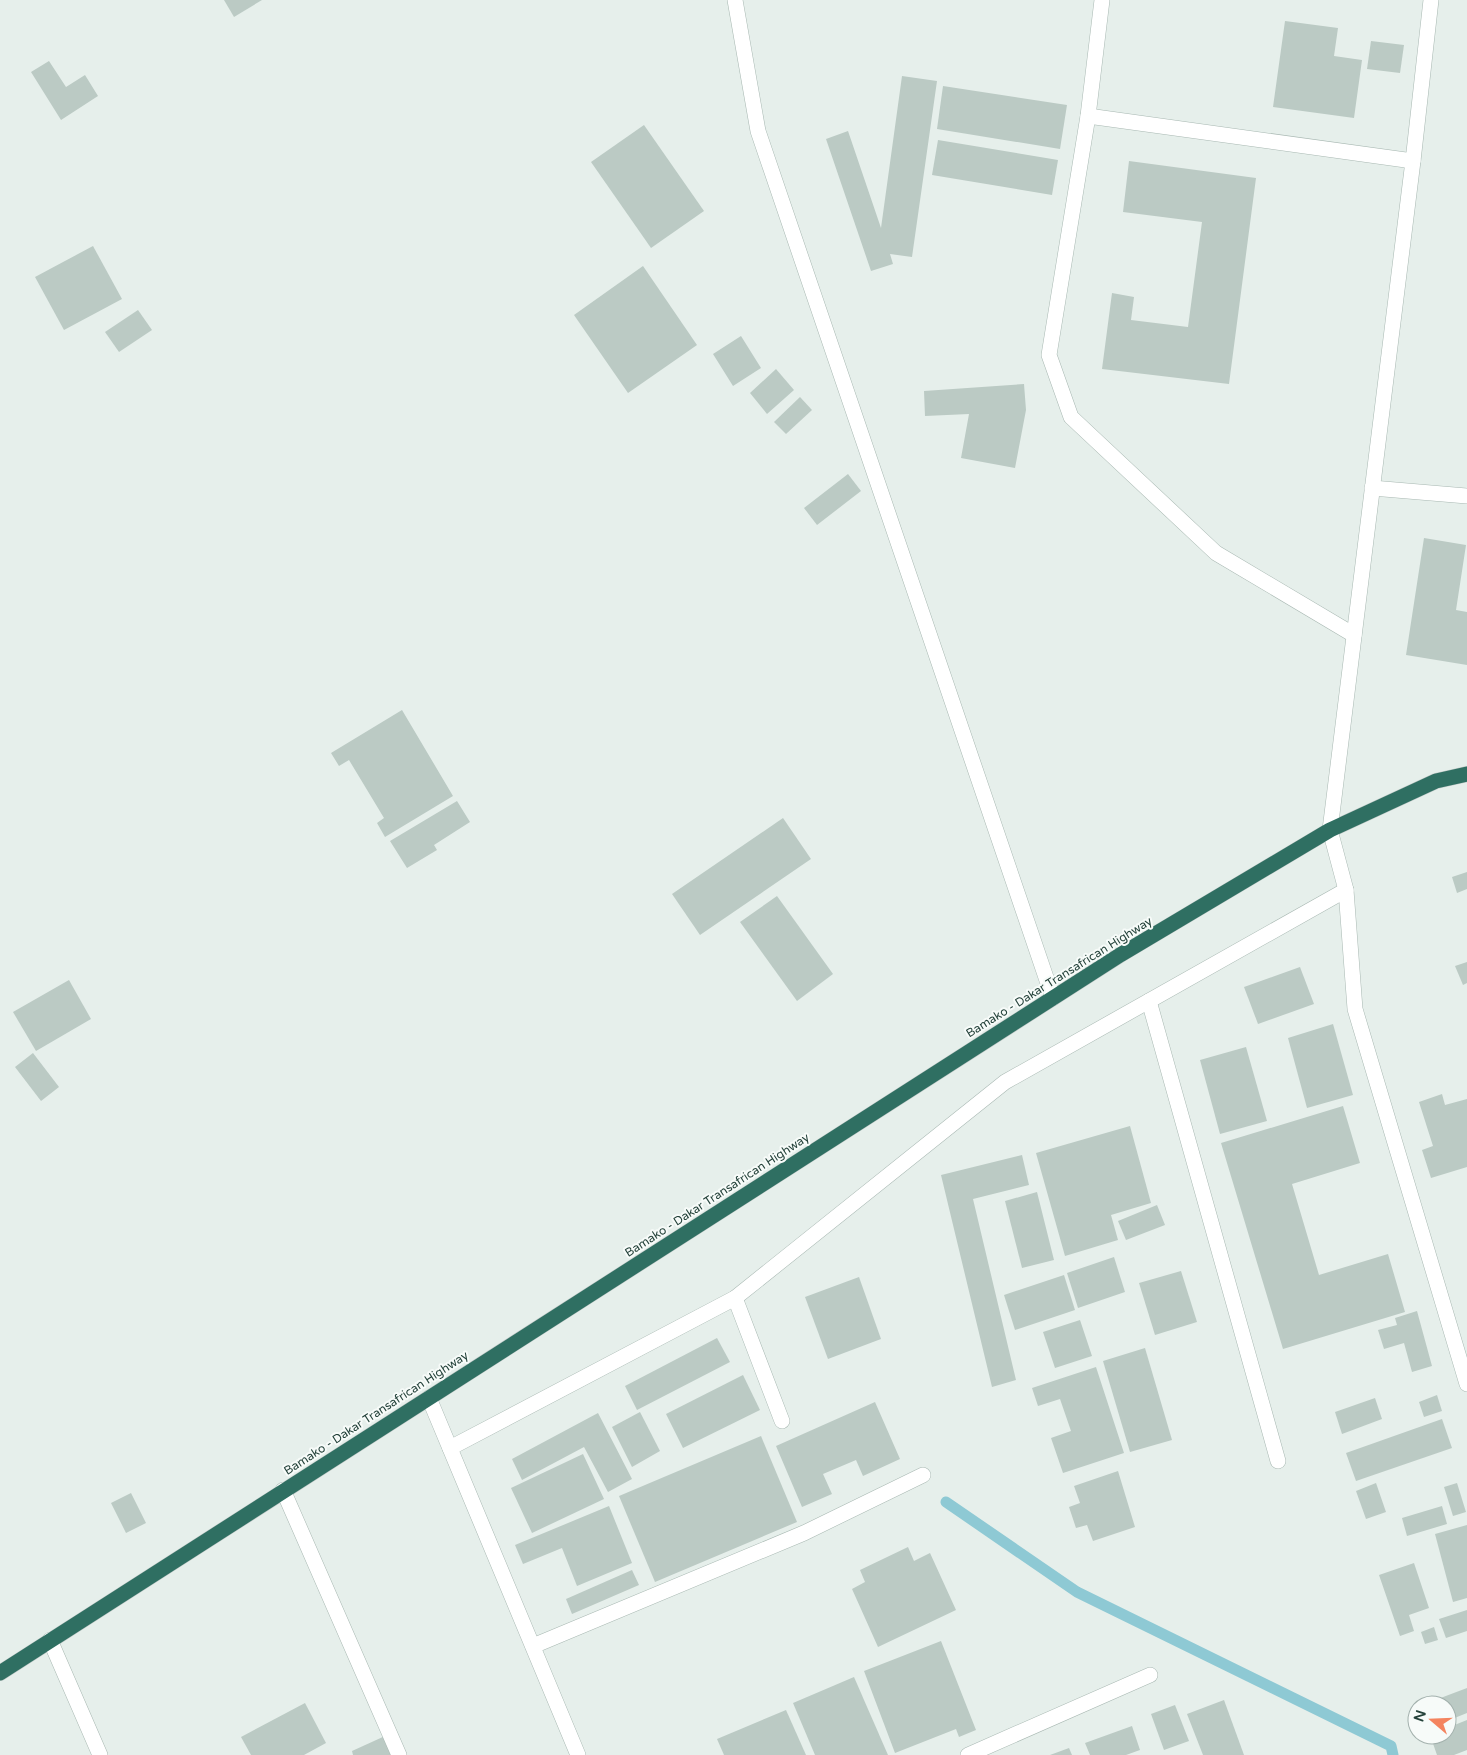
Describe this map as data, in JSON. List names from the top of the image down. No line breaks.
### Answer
{"streets":{"highway":["Bamako - Dakar Transafrican Highway"]},"north":"left"}
